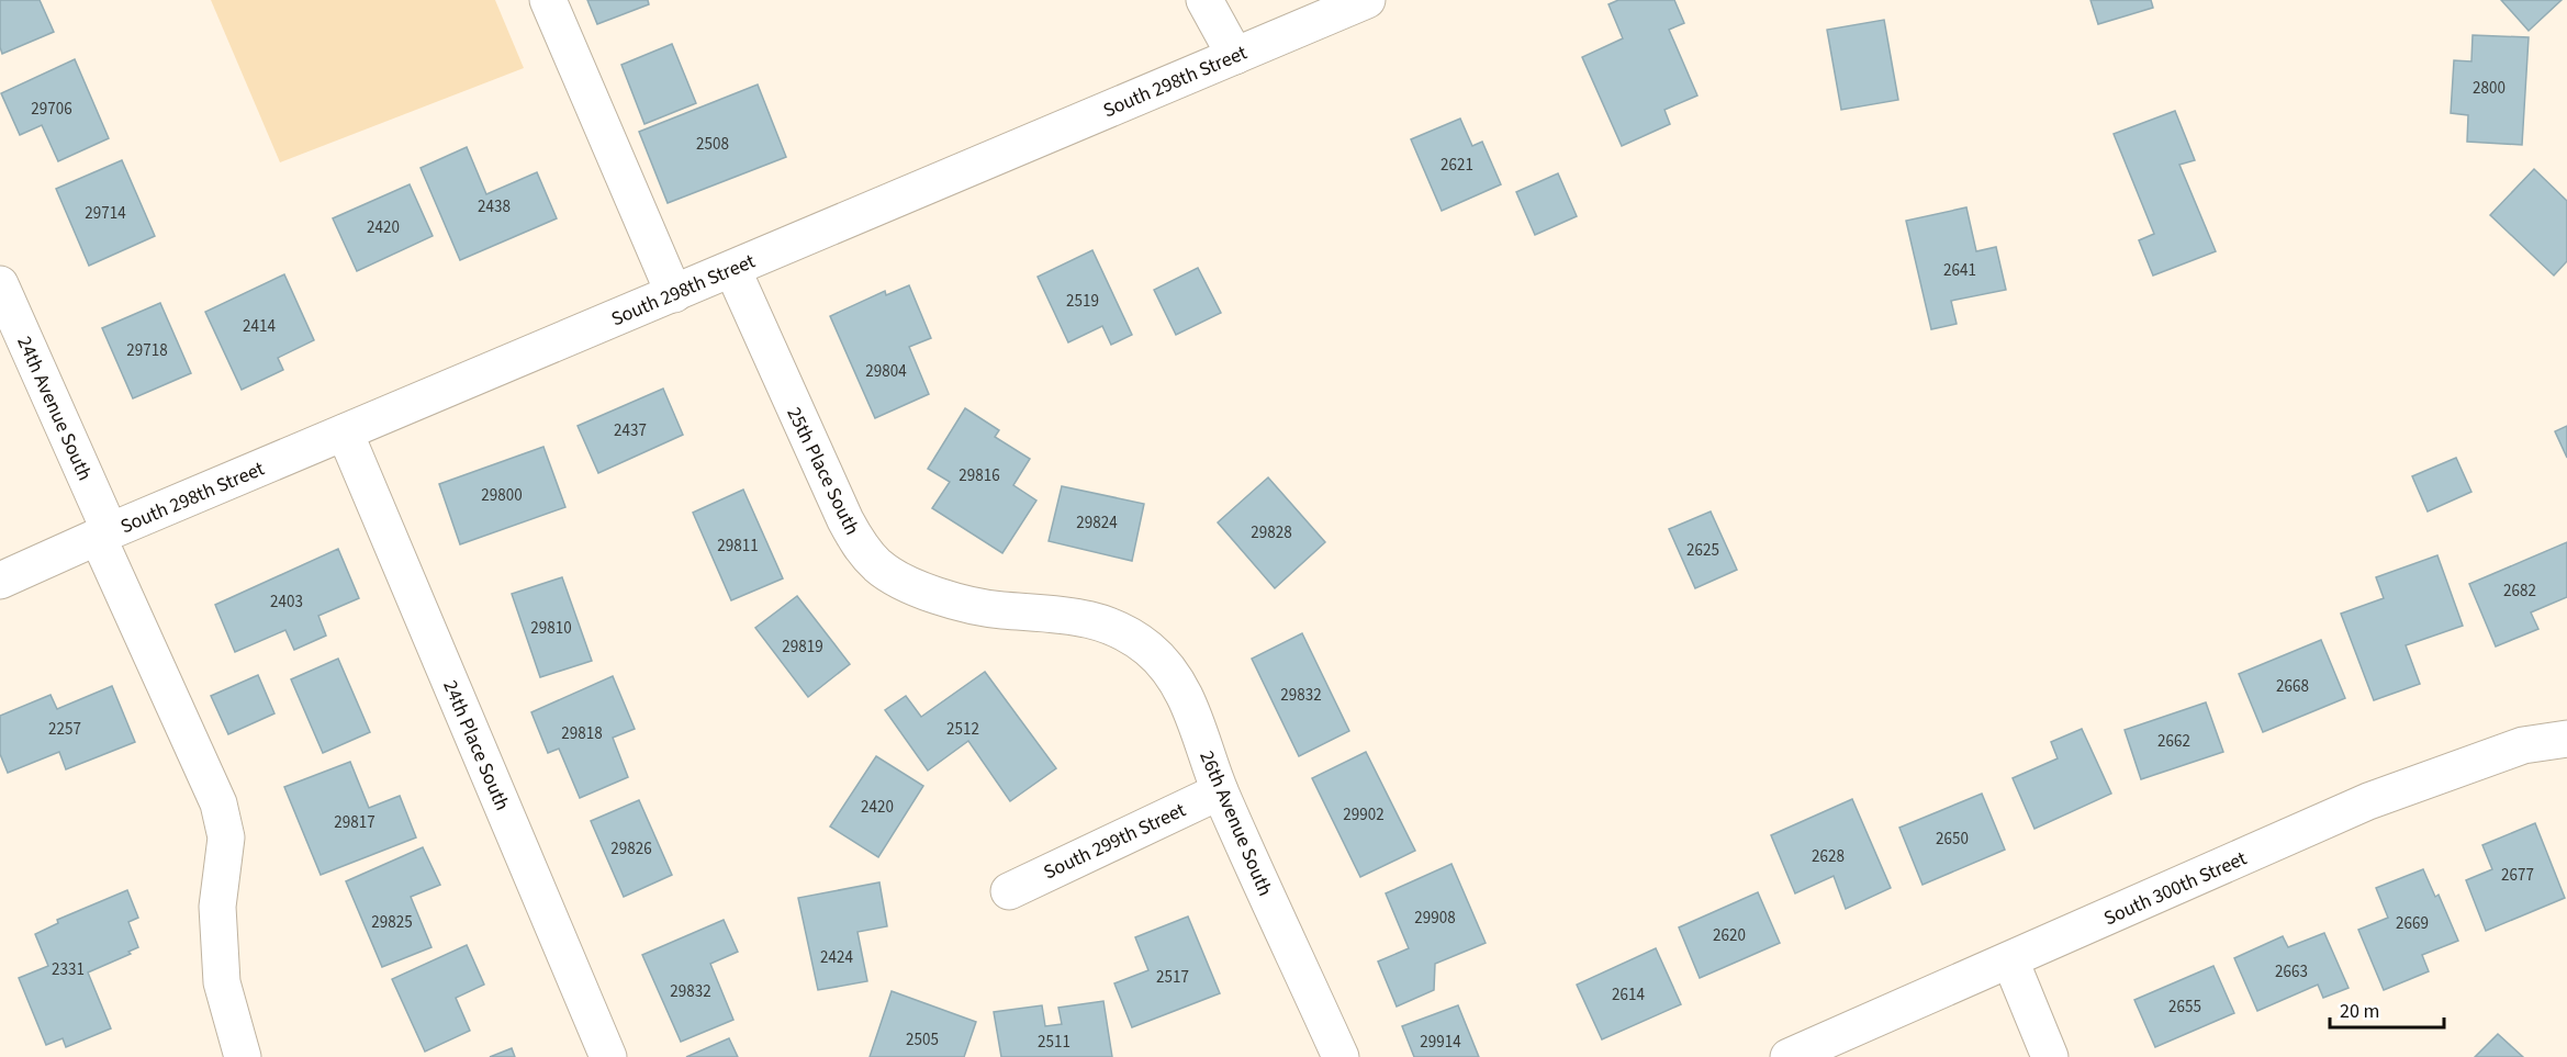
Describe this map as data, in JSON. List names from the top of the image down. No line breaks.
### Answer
{"streets":{"street":["South 298th Street","24th Avenue South","25th Place South","24th Place South","26th Avenue South","South 299th Street","South 300th Street"]},"crossings":[["South 298th Street","24th Avenue South"],["South 298th Street","25th Place South"],["South 298th Street","24th Place South"],["25th Place South","26th Avenue South"],["26th Avenue South","South 299th Street"]],"house_numbers":["2800","29706","2508","2621","2438","29714","2420","2641","2519","2414","29718","29804","2437","29816","29800","29824","29828","29811","2625","2682","2403","29810","29819","2668","29832","2257","2512","29818","2662","2420","29902","29817","2650","29826","2628","2677","29908","29825","2669","2620","2424","2331","2663","2517","29832","2614","2655","2505","2511","29914"],"scale_bar":"20 m"}
